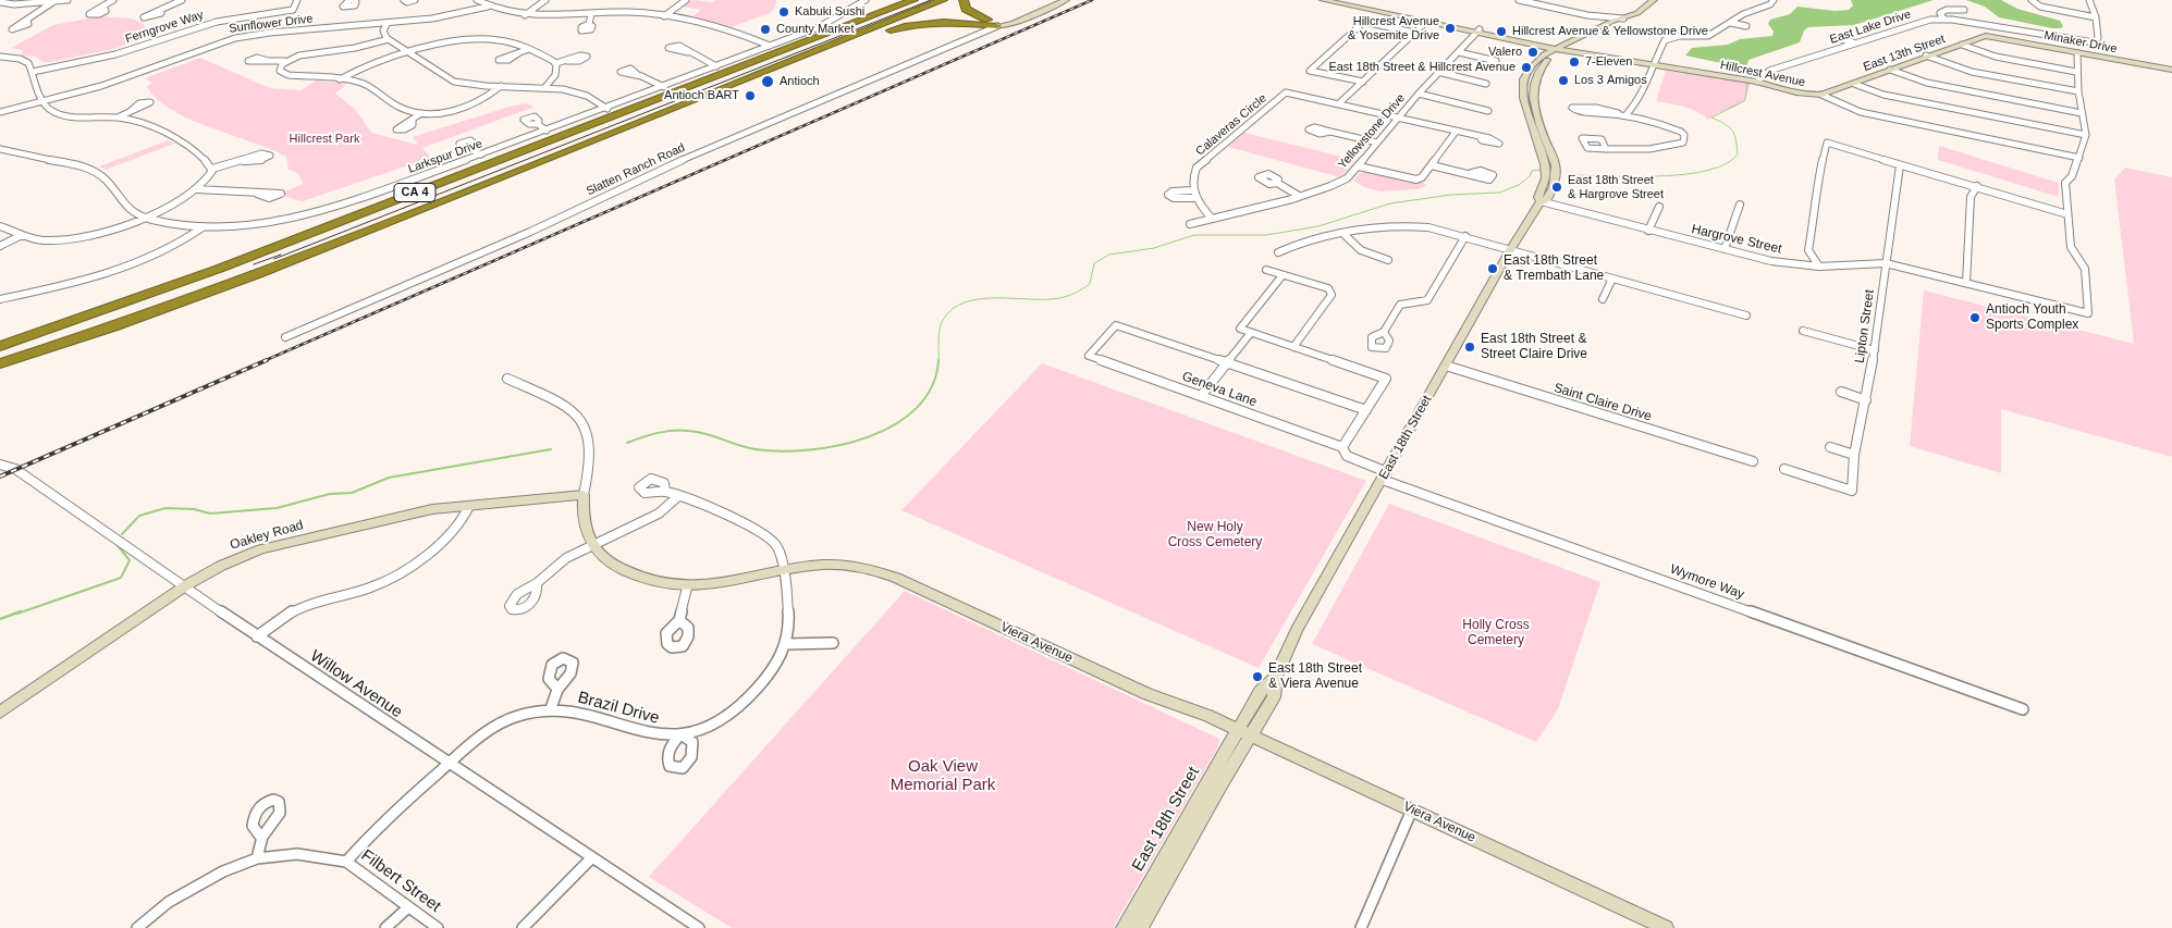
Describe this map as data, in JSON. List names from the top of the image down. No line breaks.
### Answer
{"streets":{"highway":["CA 4"],"street":["Sunflower Drive","Ferngrove Way","East Lake Drive","Minaker Drive","East 13th Street","Hillcrest Avenue","Calaveras Circle","Yellowstone Drive","Larkspur Drive","Slatten Ranch Road","Hargrove Street","Lipton Street","Geneva Lane","Saint Claire Drive","East 18th Street","Oakley Road","Wymore Way","Viera Avenue","Willow Avenue","Brazil Drive","Filbert Street"]},"crossings":[["East Lake Drive","Hillcrest Avenue"],["Minaker Drive","East 13th Street"],["East 13th Street","Hillcrest Avenue"],["Hillcrest Avenue","Yellowstone Drive"],["Hillcrest Avenue","East 18th Street"],["Calaveras Circle","Yellowstone Drive"],["Hargrove Street","Lipton Street"],["Hargrove Street","East 18th Street"],["Geneva Lane","East 18th Street"],["Geneva Lane","Wymore Way"],["Saint Claire Drive","East 18th Street"],["East 18th Street","Wymore Way"],["East 18th Street","Viera Avenue"],["Oakley Road","Viera Avenue"],["Oakley Road","Willow Avenue"],["Viera Avenue","Brazil Drive"],["Willow Avenue","Brazil Drive"],["Brazil Drive","Filbert Street"]],"parks":["Hillcrest Park","New Holy Cross Cemetery","Holly Cross Cemetery","Oak View Memorial Park"],"places":["Kabuki Sushi","Hillcrest Avenue & Yosemite Drive","County Market","Hillcrest Avenue & Yellowstone Drive","Valero","7-Eleven","East 18th Street & Hillcrest Avenue","Los 3 Amigos","Antioch","Antioch BART","East 18th Street & Hargrove Street","East 18th Street & Trembath Lane","Antioch Youth Sports Complex","East 18th Street & Street Claire Drive","East 18th Street & Viera Avenue"]}
